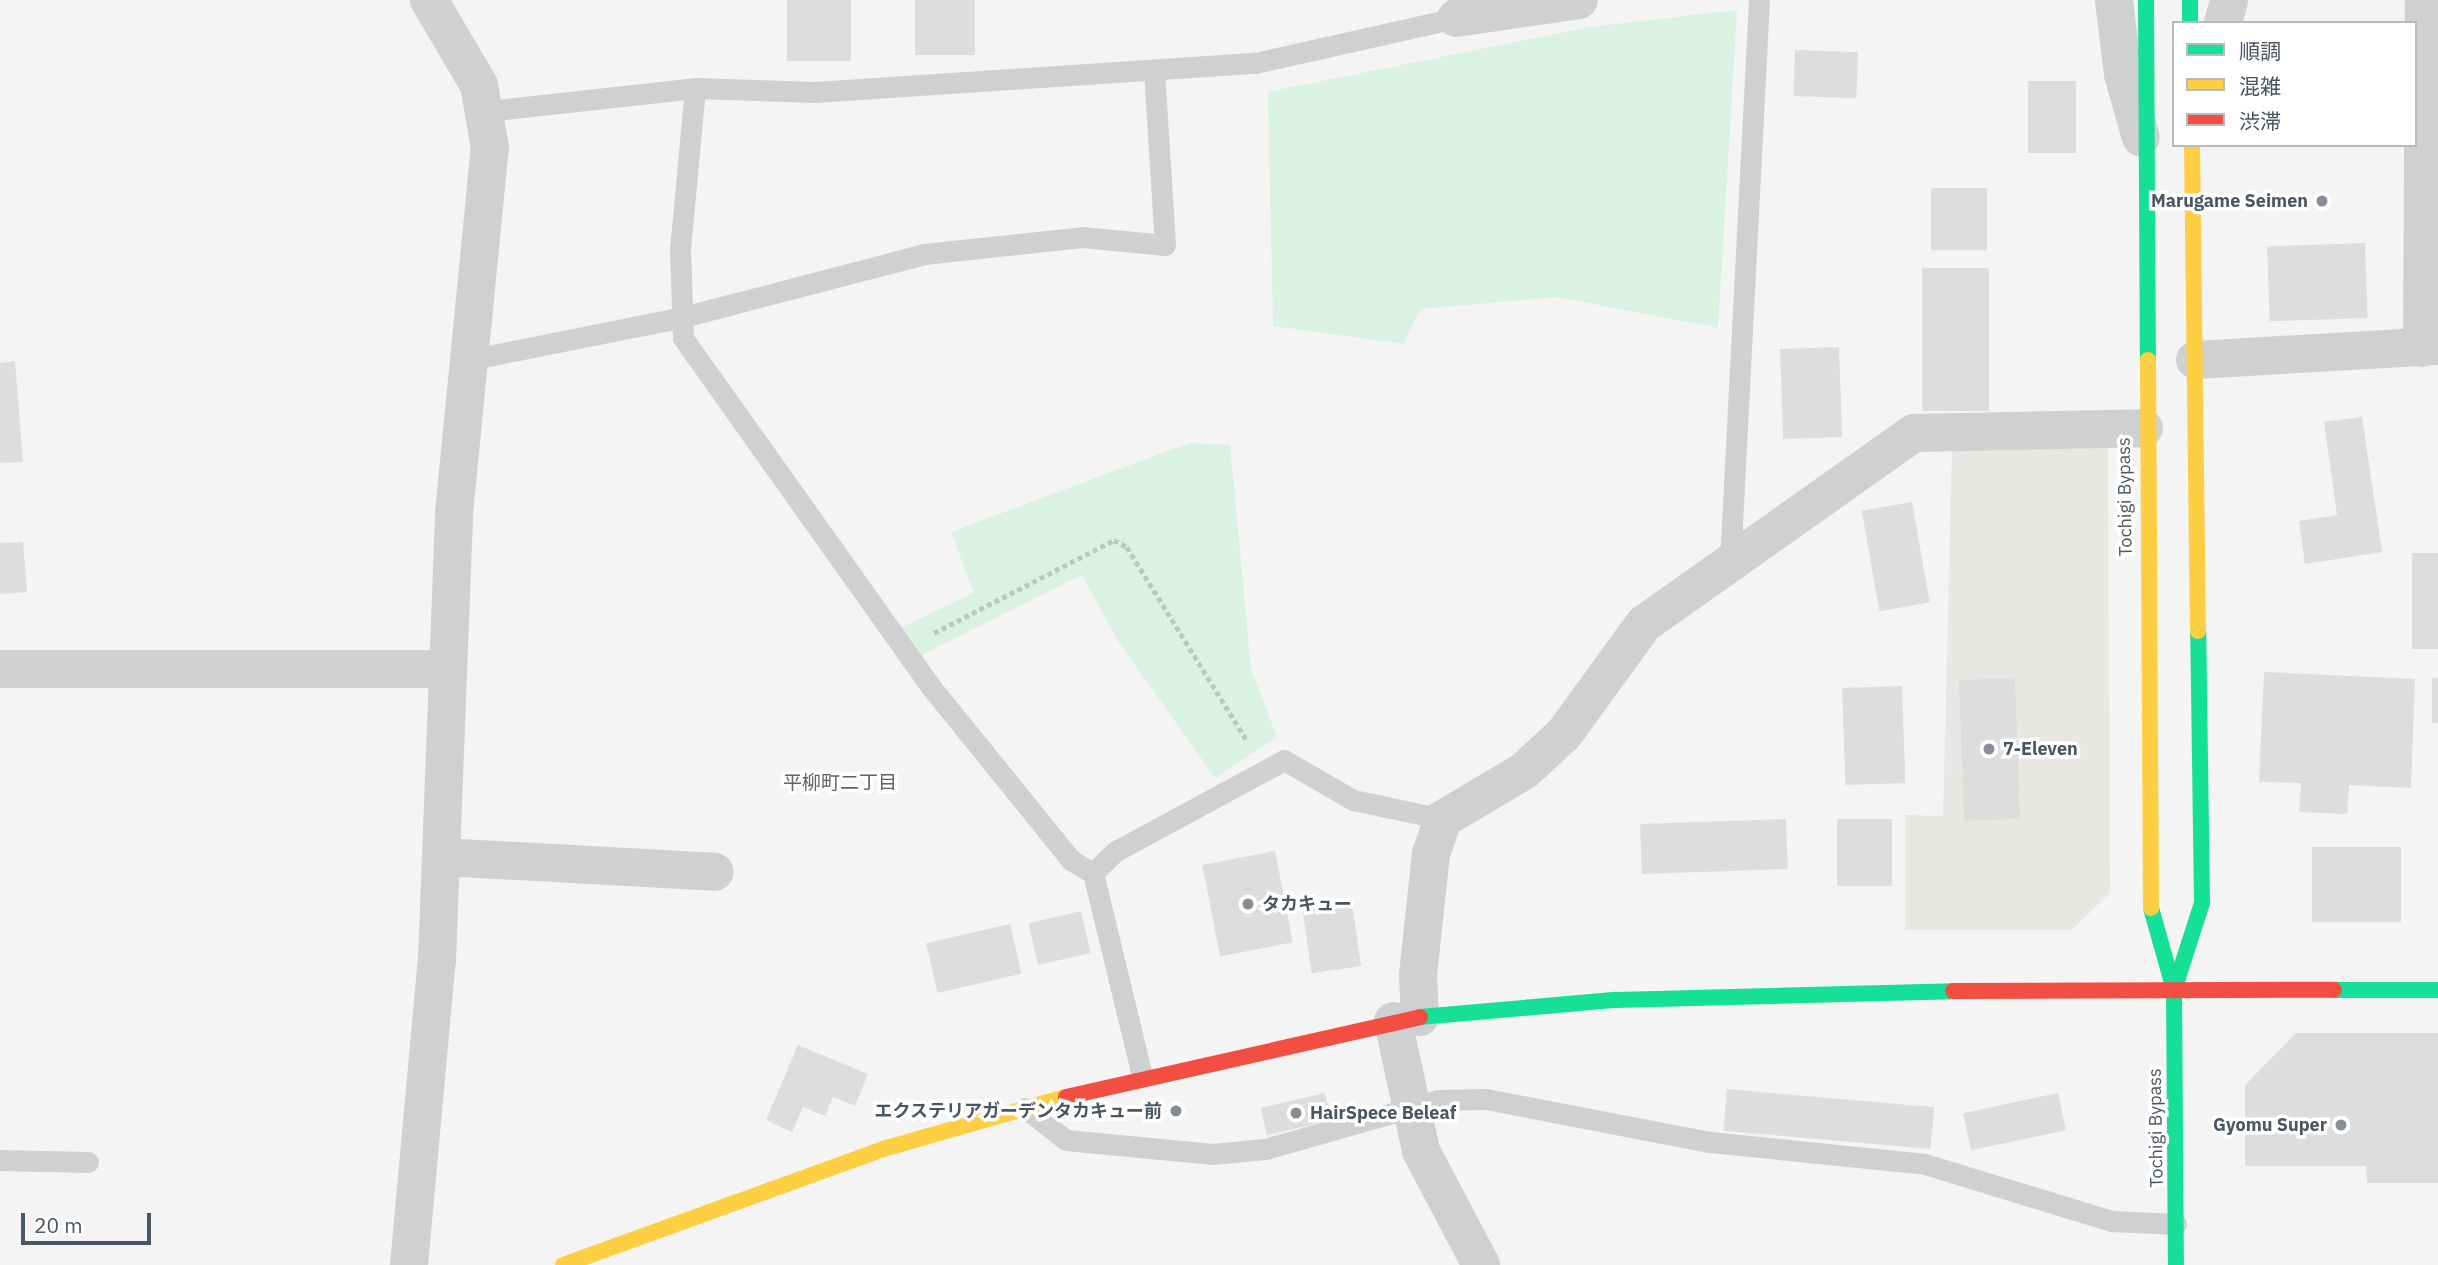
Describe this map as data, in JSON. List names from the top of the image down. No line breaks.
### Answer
{"streets":{"main road":["Tochigi Bypass"]},"districts":["平柳町二丁目"],"places":["Marugame Seimen","7-Eleven","タカキュー","エクステリアガーデンタカキュー前","HairSpece Beleaf","Gyomu Super"],"legend":["順調","混雑","渋滞"],"scale_bar":"20 m"}
